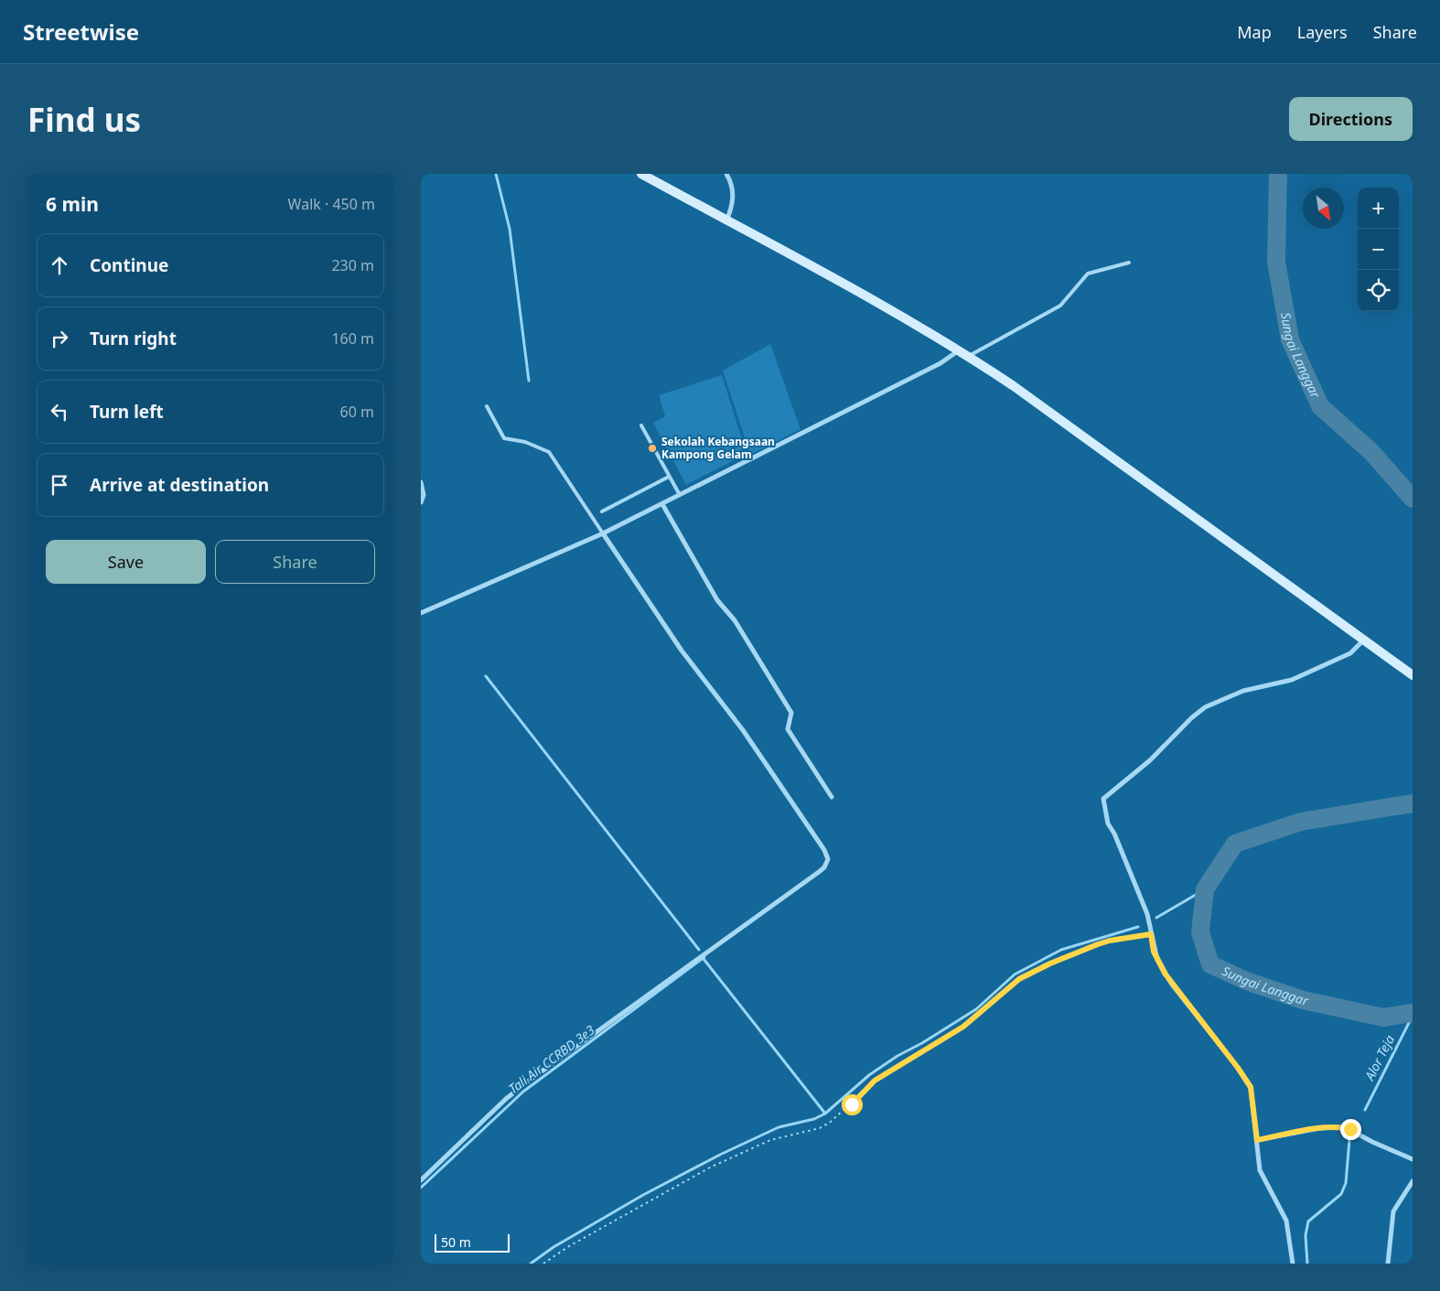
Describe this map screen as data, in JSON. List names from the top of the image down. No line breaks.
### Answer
{"water":["Sungai Langgar","Alor Teja","Tali Air CCRBD 3e3"],"places":["Sekolah Kebangsaan Kampong Gelam"],"scale_bar":"50 m","north":"bottom right","page":{"header":"Streetwise","nav":["Map","Layers","Share"],"buttons":["Directions",["Save","Share"]],"title":"Find us","heading":["6 min","Walk · 450 m"],"map_buttons":["+","−"],"list":[["Continue","230 m"],["Turn right","160 m"],["Turn left","60 m"],"Arrive at destination"],"scale":"50 m"}}
